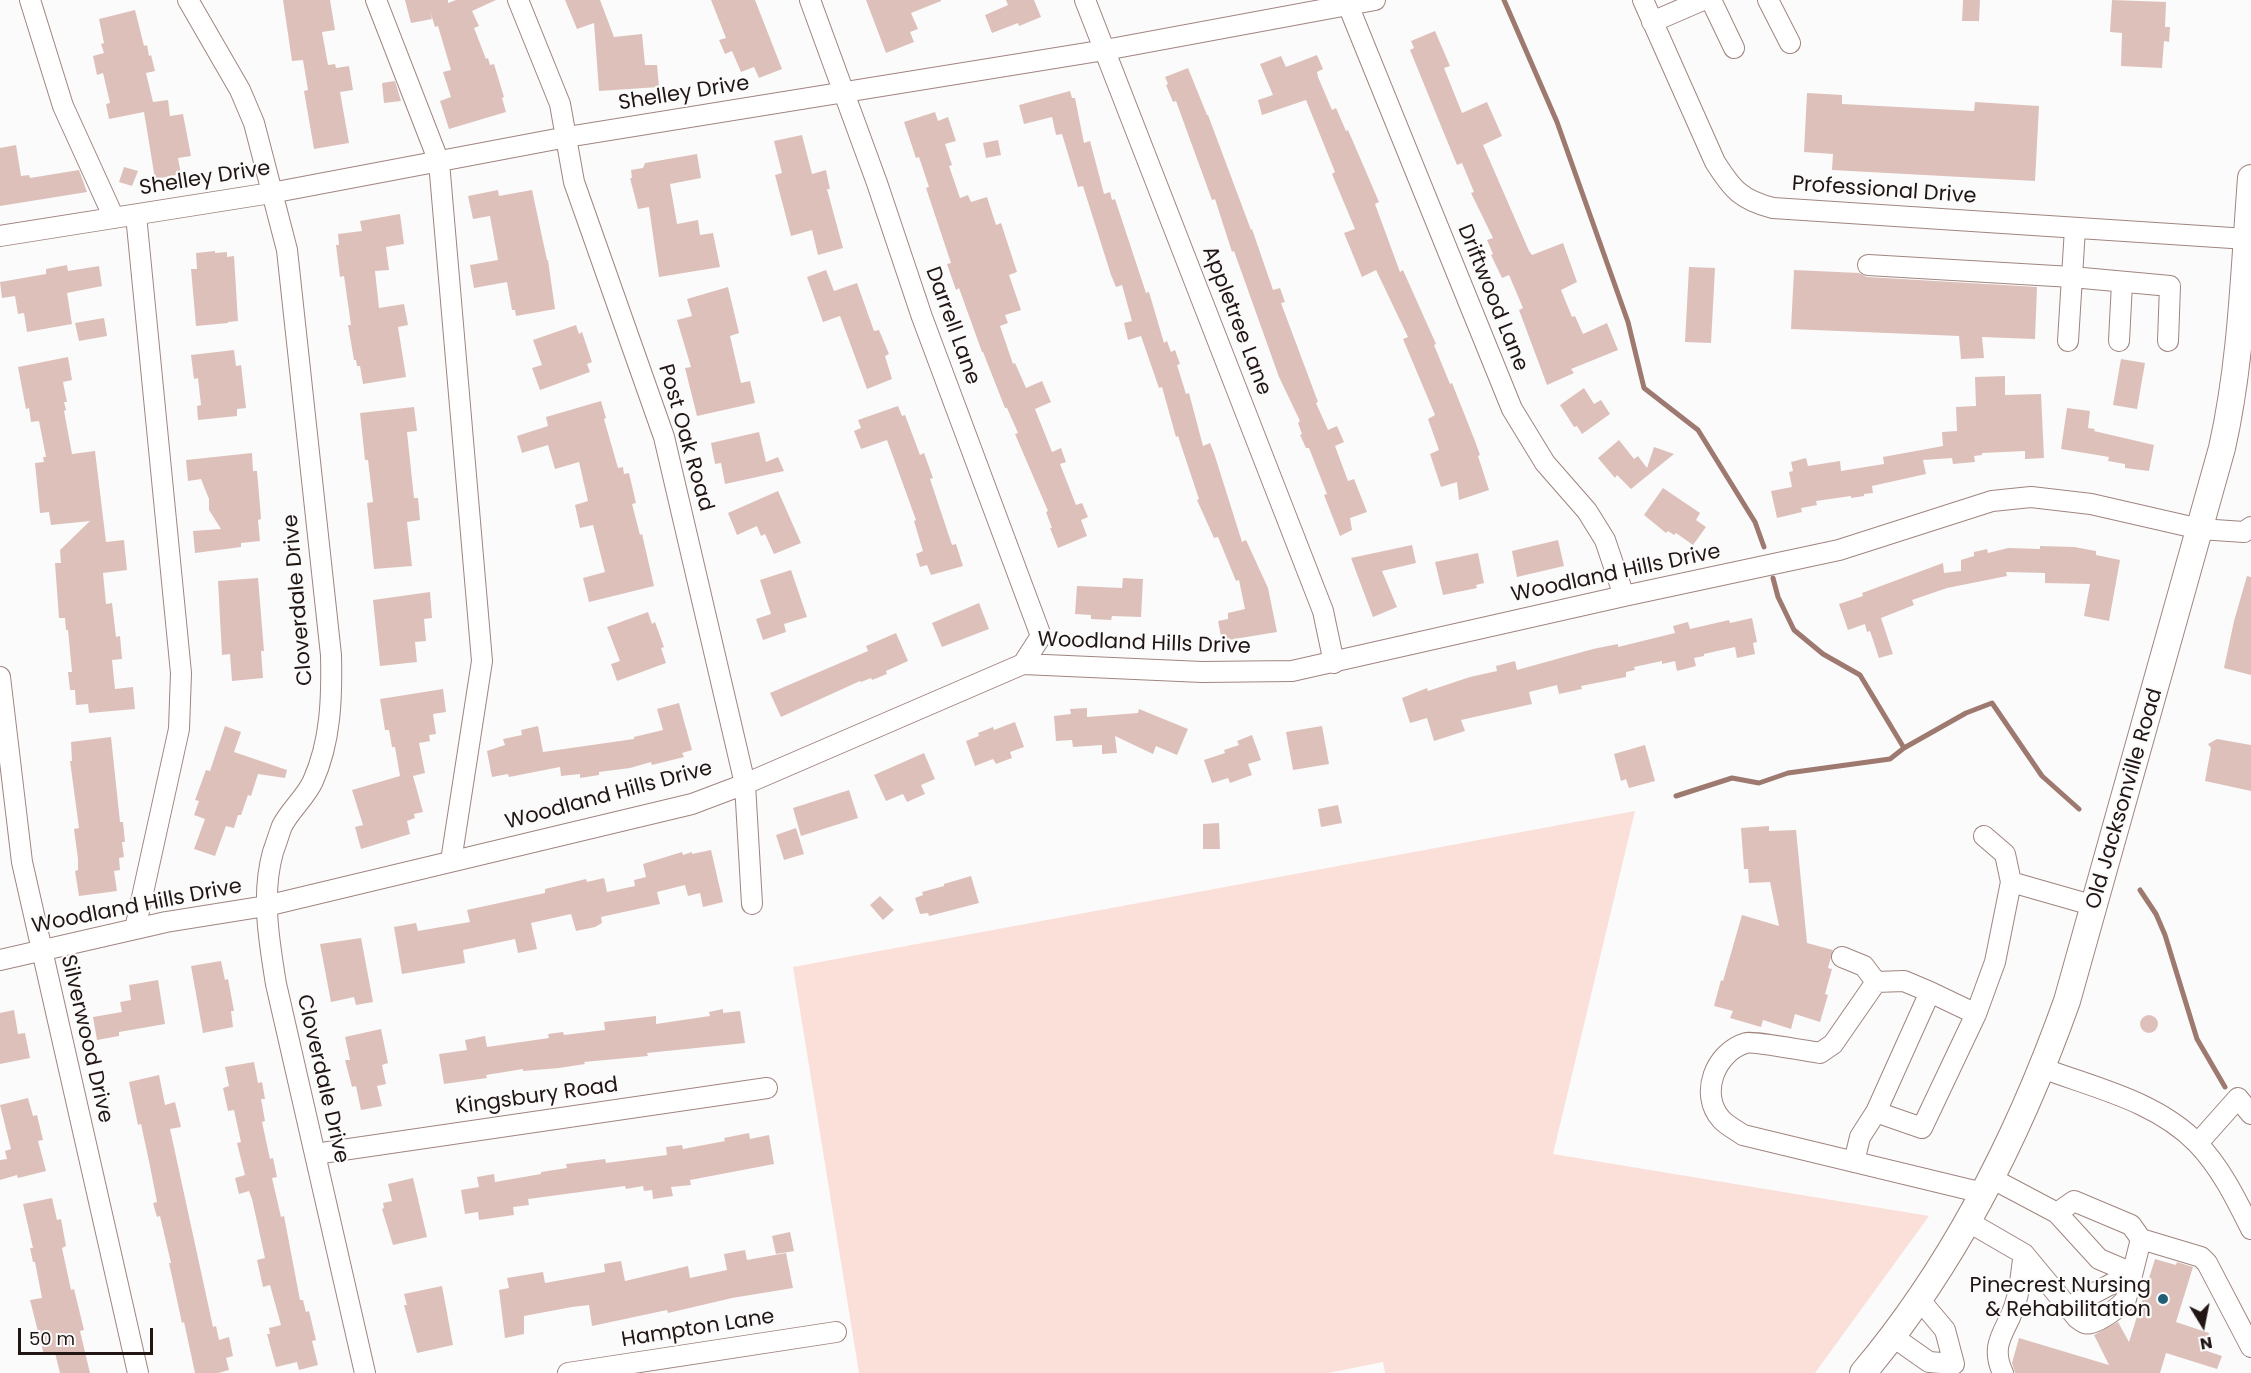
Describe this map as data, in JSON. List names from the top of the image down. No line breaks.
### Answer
{"streets":{"main road":["Old Jacksonville Road"],"street":["Shelley Drive","Professional Drive","Driftwood Lane","Appletree Lane","Darrell Lane","Post Oak Road","Woodland Hills Drive","Cloverdale Drive","Silverwood Drive","Kingsbury Road","Hampton Lane"]},"crossings":[["Shelley Drive","Driftwood Lane"],["Shelley Drive","Appletree Lane"],["Shelley Drive","Darrell Lane"],["Shelley Drive","Post Oak Road"],["Shelley Drive","Cloverdale Drive"],["Professional Drive","Old Jacksonville Road"],["Driftwood Lane","Woodland Hills Drive"],["Appletree Lane","Woodland Hills Drive"],["Darrell Lane","Woodland Hills Drive"],["Post Oak Road","Woodland Hills Drive"],["Woodland Hills Drive","Cloverdale Drive"],["Woodland Hills Drive","Old Jacksonville Road"],["Woodland Hills Drive","Silverwood Drive"],["Cloverdale Drive","Kingsbury Road"]],"places":["Pinecrest Nursing & Rehabilitation"],"scale_bar":"50 m","north":"bottom"}
